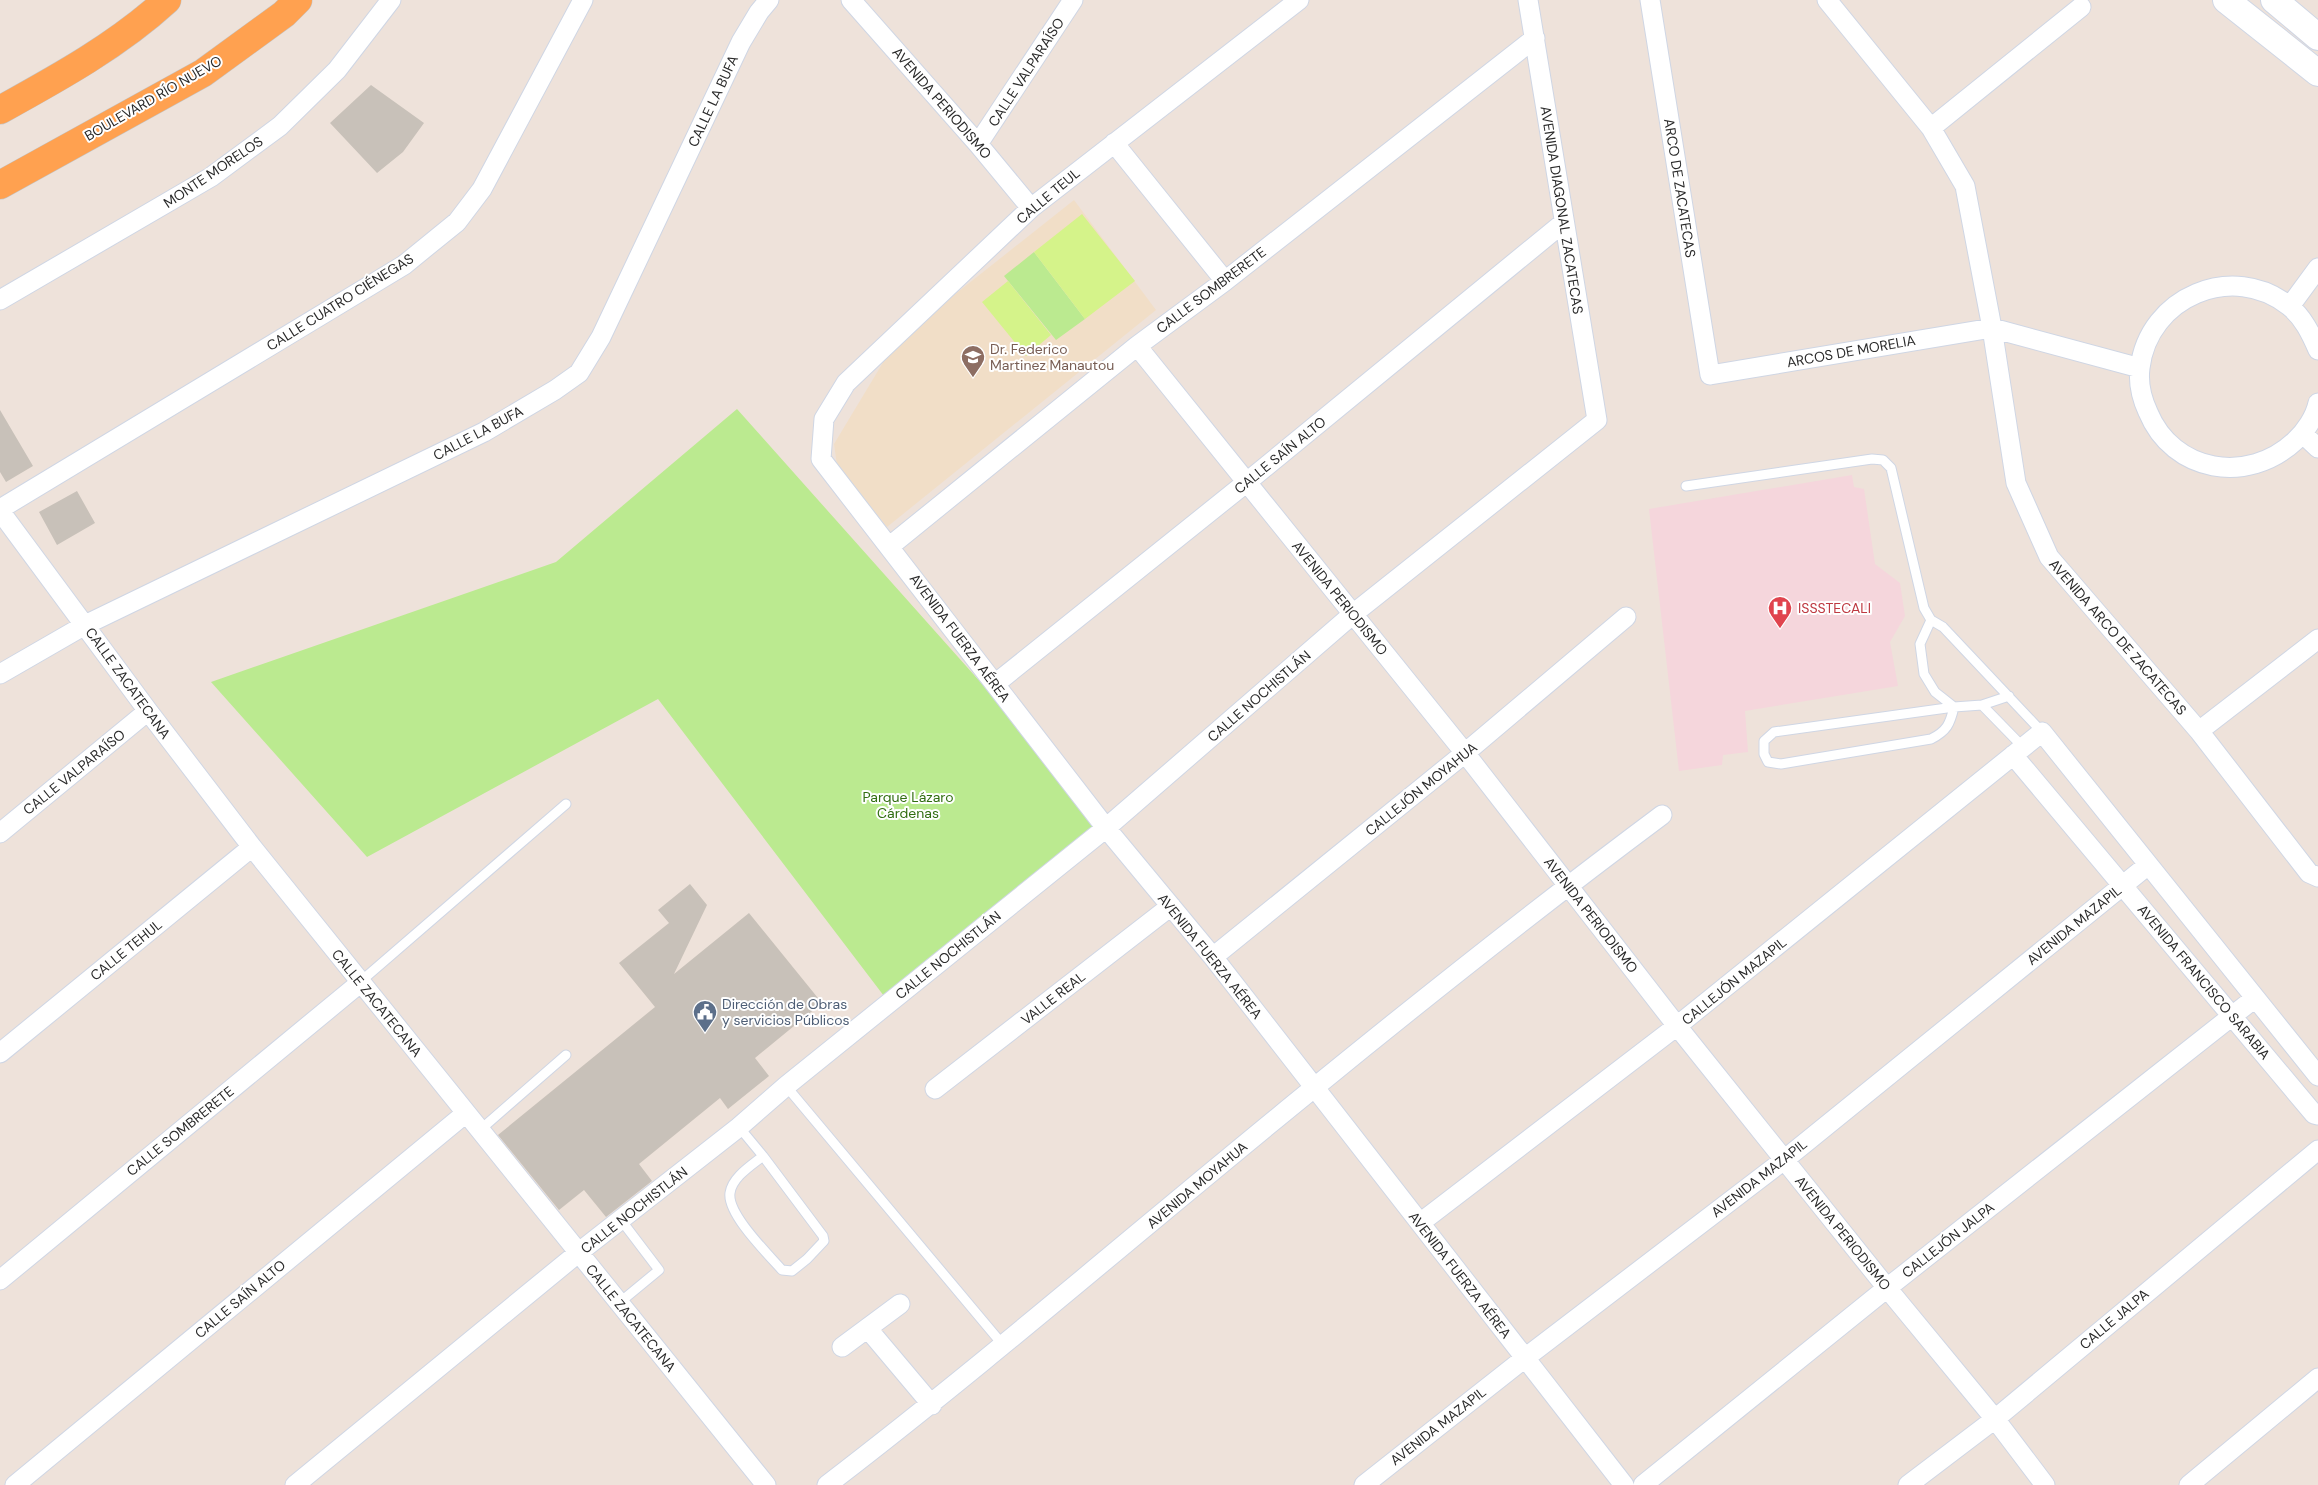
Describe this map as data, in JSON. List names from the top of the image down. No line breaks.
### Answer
{"streets":{"highway":["BOULEVARD RÍO NUEVO"],"street":["CALLE VALPARAÍSO","CALLE LA BUFA","AVENIDA PERIODISMO","MONTE MORELOS","ARCO DE ZACATECAS","CALLE TEUL","AVENIDA DIAGONAL ZACATECAS","CALLE SOMBRERETE","CALLE CUATRO CIÉNEGAS","ARCOS DE MORELIA","CALLE SAÍN ALTO","AVENIDA ARCO DE ZACATECAS","AVENIDA FUERZA AÉREA","CALLE ZACATECANA","CALLE NOCHISTLÁN","CALLEJÓN MOYAHUA","AVENIDA MAZAPIL","CALLE TEHUL","CALLEJÓN MAZAPIL","AVENIDA FRANCISCO SARABIA","VALLE REAL","AVENIDA MOYAHUA","CALLEJÓN JALPA","CALLE JALPA"]},"crossings":[["CALLE VALPARAÍSO","AVENIDA PERIODISMO"],["CALLE VALPARAÍSO","CALLE ZACATECANA"],["CALLE LA BUFA","CALLE ZACATECANA"],["AVENIDA PERIODISMO","CALLE TEUL"],["AVENIDA PERIODISMO","CALLE SOMBRERETE"],["AVENIDA PERIODISMO","CALLE SAÍN ALTO"],["AVENIDA PERIODISMO","CALLE NOCHISTLÁN"],["AVENIDA PERIODISMO","CALLEJÓN MOYAHUA"],["AVENIDA PERIODISMO","AVENIDA MAZAPIL"],["AVENIDA PERIODISMO","CALLEJÓN MAZAPIL"],["AVENIDA PERIODISMO","AVENIDA MOYAHUA"],["AVENIDA PERIODISMO","CALLEJÓN JALPA"],["AVENIDA PERIODISMO","CALLE JALPA"],["ARCO DE ZACATECAS","ARCOS DE MORELIA"],["CALLE TEUL","AVENIDA FUERZA AÉREA"],["AVENIDA DIAGONAL ZACATECAS","CALLE SOMBRERETE"],["AVENIDA DIAGONAL ZACATECAS","CALLE SAÍN ALTO"],["AVENIDA DIAGONAL ZACATECAS","CALLE NOCHISTLÁN"],["CALLE SOMBRERETE","AVENIDA FUERZA AÉREA"],["CALLE SOMBRERETE","CALLE ZACATECANA"],["CALLE CUATRO CIÉNEGAS","CALLE ZACATECANA"],["ARCOS DE MORELIA","AVENIDA ARCO DE ZACATECAS"],["CALLE SAÍN ALTO","AVENIDA FUERZA AÉREA"],["CALLE SAÍN ALTO","CALLE ZACATECANA"],["AVENIDA FUERZA AÉREA","CALLE NOCHISTLÁN"],["AVENIDA FUERZA AÉREA","CALLEJÓN MOYAHUA"],["AVENIDA FUERZA AÉREA","AVENIDA MAZAPIL"],["AVENIDA FUERZA AÉREA","CALLEJÓN MAZAPIL"],["AVENIDA FUERZA AÉREA","VALLE REAL"],["AVENIDA FUERZA AÉREA","AVENIDA MOYAHUA"],["CALLE ZACATECANA","CALLE NOCHISTLÁN"],["CALLE ZACATECANA","CALLE TEHUL"],["AVENIDA MAZAPIL","AVENIDA FRANCISCO SARABIA"],["CALLEJÓN MAZAPIL","AVENIDA FRANCISCO SARABIA"],["AVENIDA FRANCISCO SARABIA","CALLEJÓN JALPA"]],"parks":["Parque Lázaro Cárdenas"],"places":{"school or university":["Dr. Federico Martinez Manautou"],"hospital":["ISSSTECALI"],"public building":["Dirección de Obras y servicios Públicos"]}}
